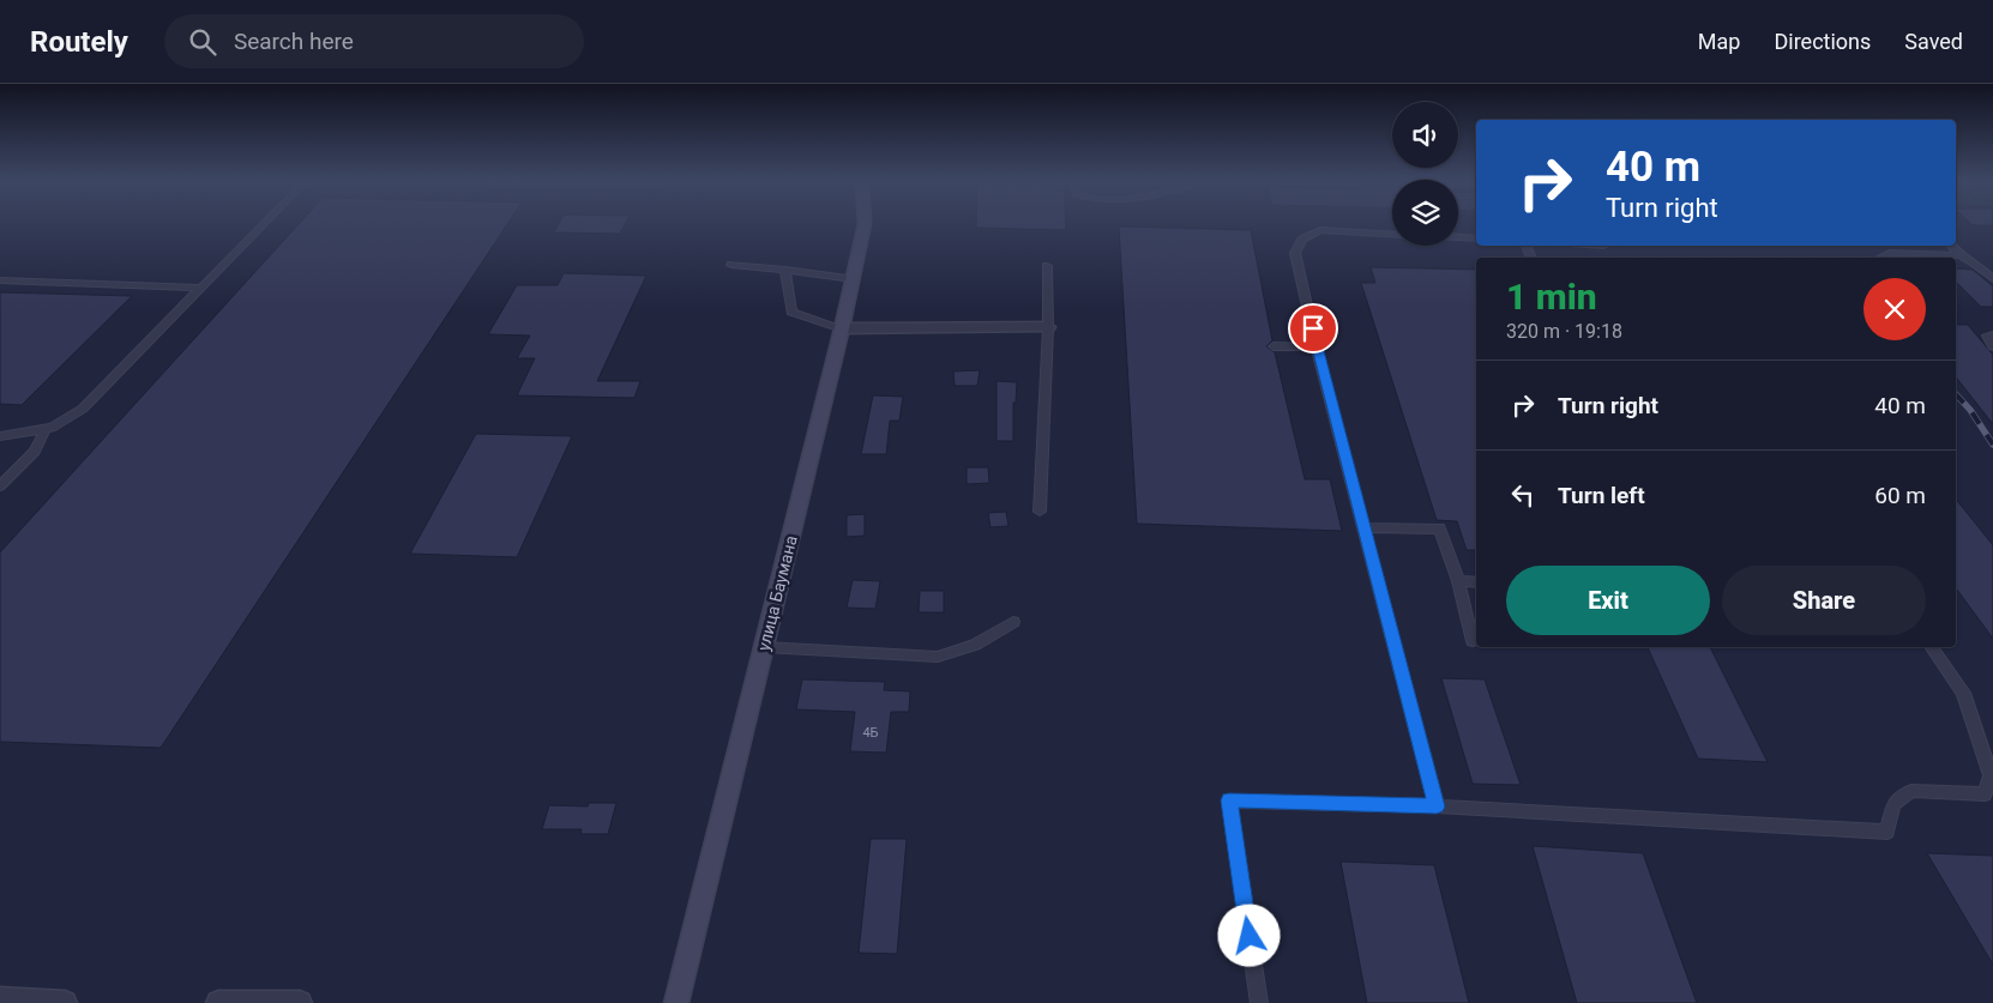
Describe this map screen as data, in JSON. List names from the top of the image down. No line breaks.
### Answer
{"streets":{"main road":["улица Баумана"]},"house_numbers":["4Б"],"page":{"header":"Routely","search":"Search here","nav":["Map","Directions","Saved"],"turn":["40 m","Turn right"],"heading":["1 min","320 m · 19:18"],"list":[{"name":"Turn right","value":"40 m"},{"name":"Turn left","value":"60 m"}],"buttons":["Exit","Share"]}}
